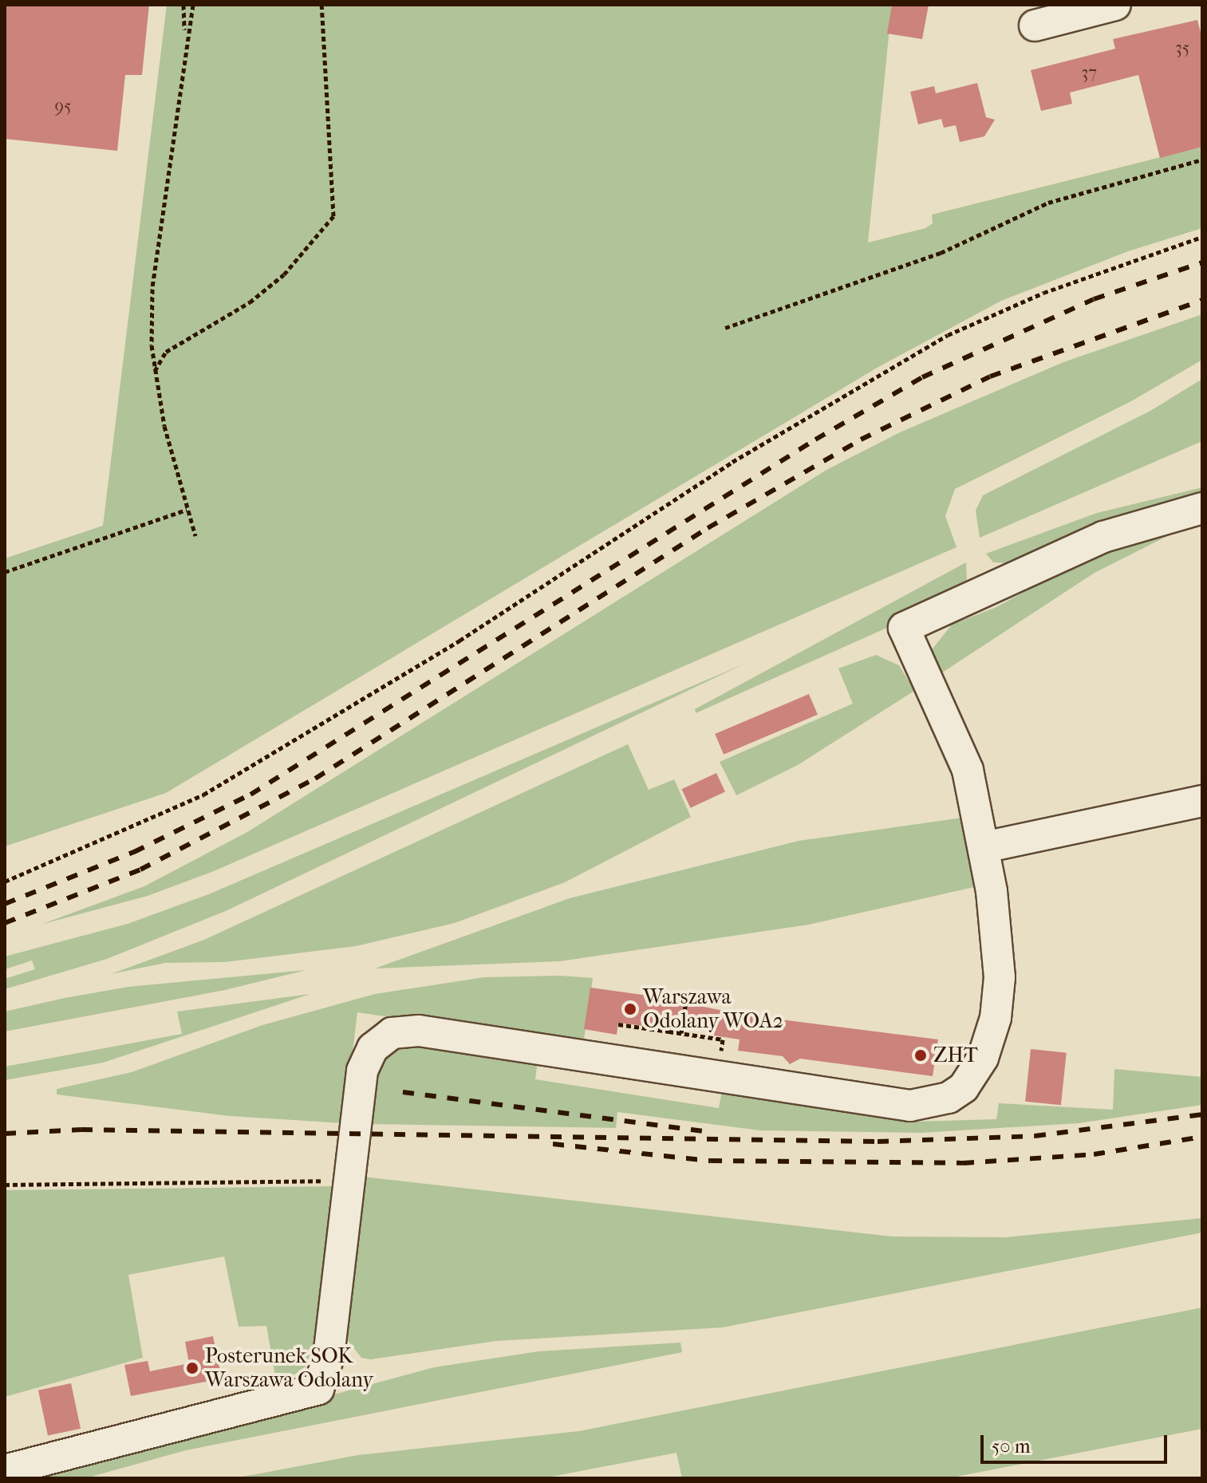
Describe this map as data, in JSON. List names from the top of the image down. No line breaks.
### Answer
{"places":["Warszawa Odolany WOA2","ZHT","Posterunek SOK Warszawa Odolany"],"house_numbers":["35","37","95"],"scale_bar":"50 m"}
